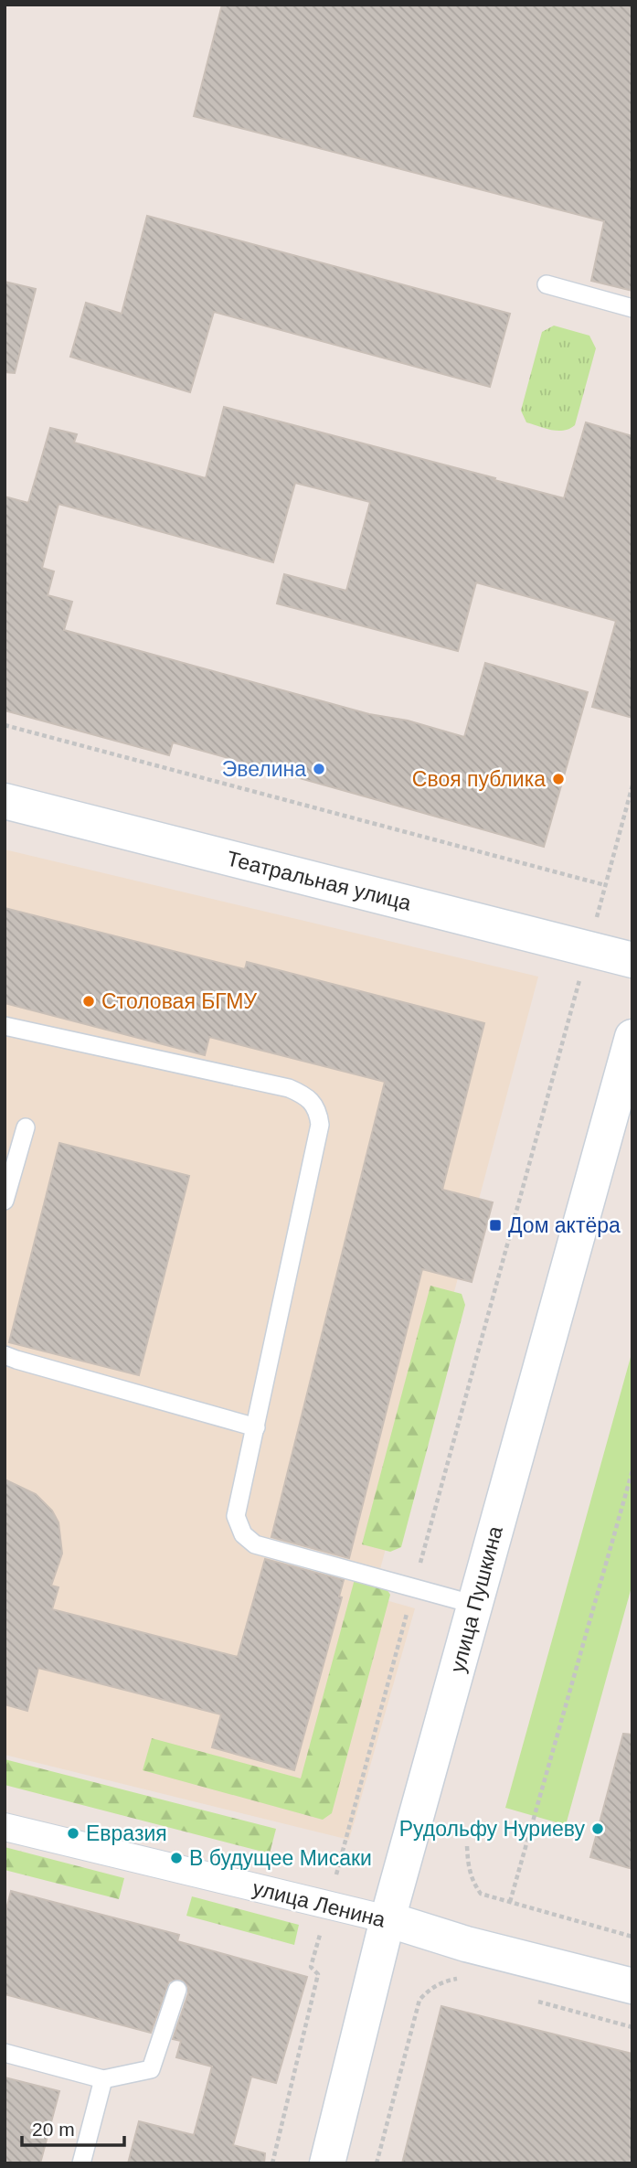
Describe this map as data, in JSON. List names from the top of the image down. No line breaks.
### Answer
{"streets":{"main road":["Театральная улица","улица Пушкина","улица Ленина"]},"crossings":[["улица Пушкина","улица Ленина"]],"places":{"other":["Эвелина","Своя публика","Столовая БГМУ","Рудольфу Нуриеву","Евразия","В будущее Мисаки"],"transit":["Дом актёра"]},"scale_bar":"20 m"}
